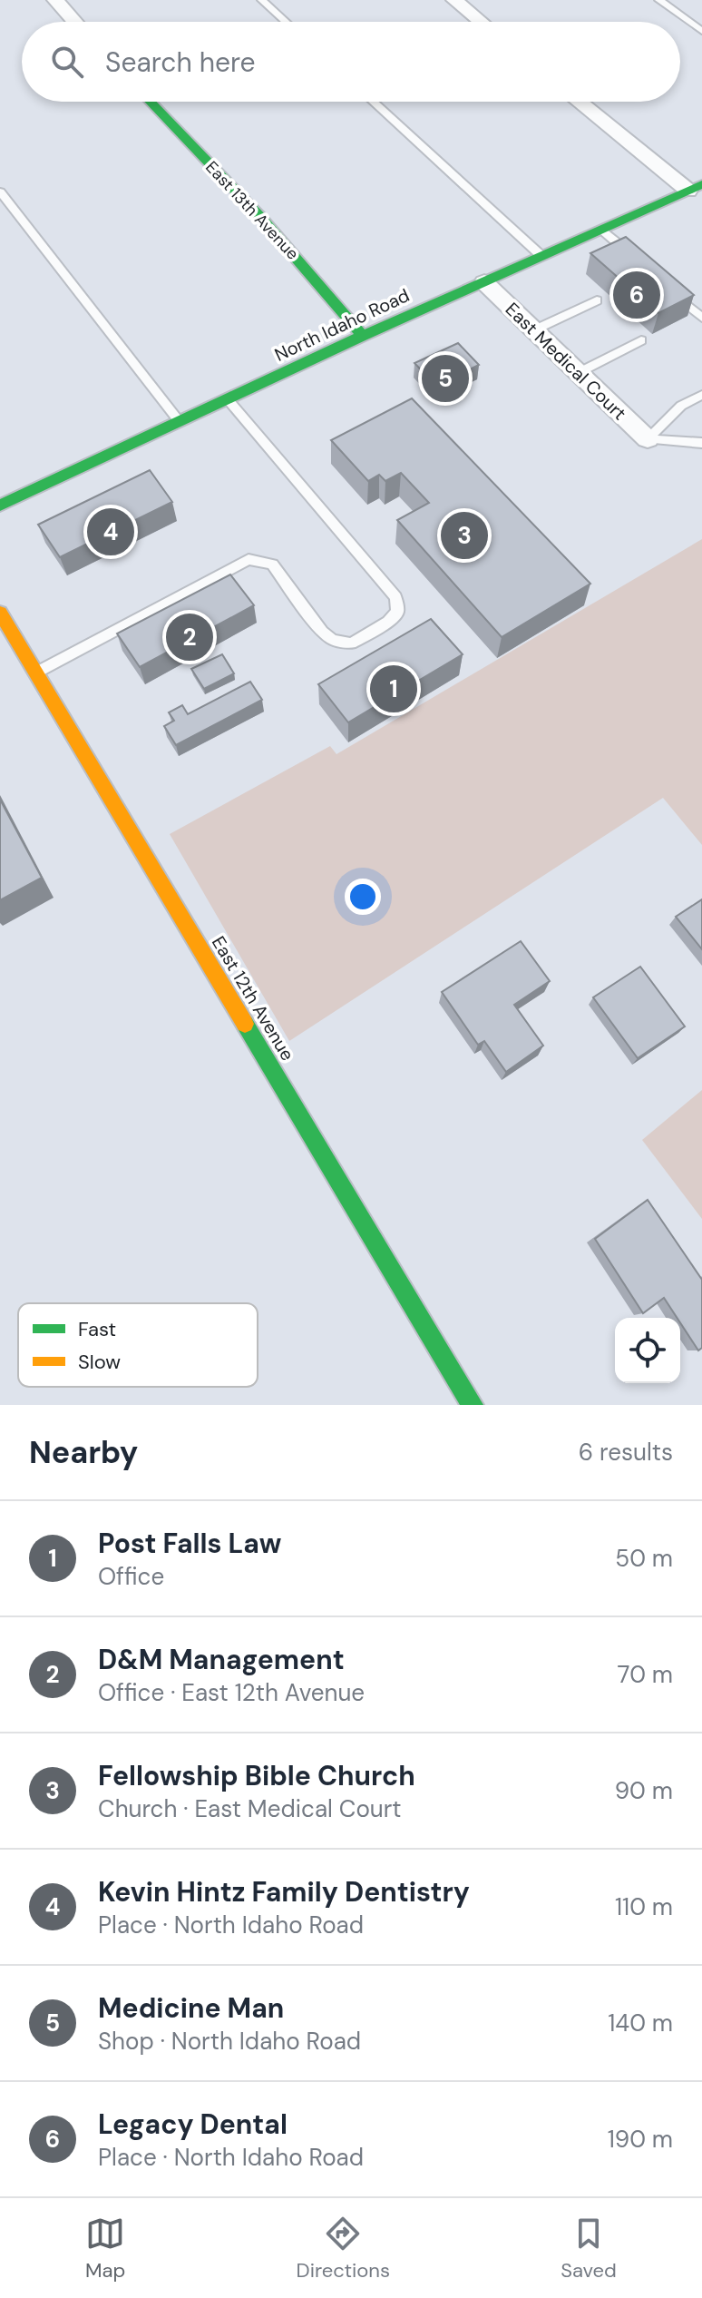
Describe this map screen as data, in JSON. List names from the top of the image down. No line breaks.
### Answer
{"streets":{"street":["East 13th Avenue","North Idaho Road","East Medical Court","East 12th Avenue"]},"crossings":[["East 13th Avenue","North Idaho Road"],["North Idaho Road","East Medical Court"]],"legend":["Fast","Slow"],"page":{"search":"Search here","pins":["6","5","4","3","2","1"],"heading":["Nearby","6 results"],"list":[{"mark":"1","name":"Post Falls Law","note":"Office","value":"50 m"},{"mark":"2","name":"D&M Management","note":"Office · East 12th Avenue","value":"70 m"},{"mark":"3","name":"Fellowship Bible Church","note":"Church · East Medical Court","value":"90 m"},{"mark":"4","name":"Kevin Hintz Family Dentistry","note":"Place · North Idaho Road","value":"110 m"},{"mark":"5","name":"Medicine Man","note":"Shop · North Idaho Road","value":"140 m"},{"mark":"6","name":"Legacy Dental","note":"Place · North Idaho Road","value":"190 m"}],"nav":["Map","Directions","Saved"]}}
